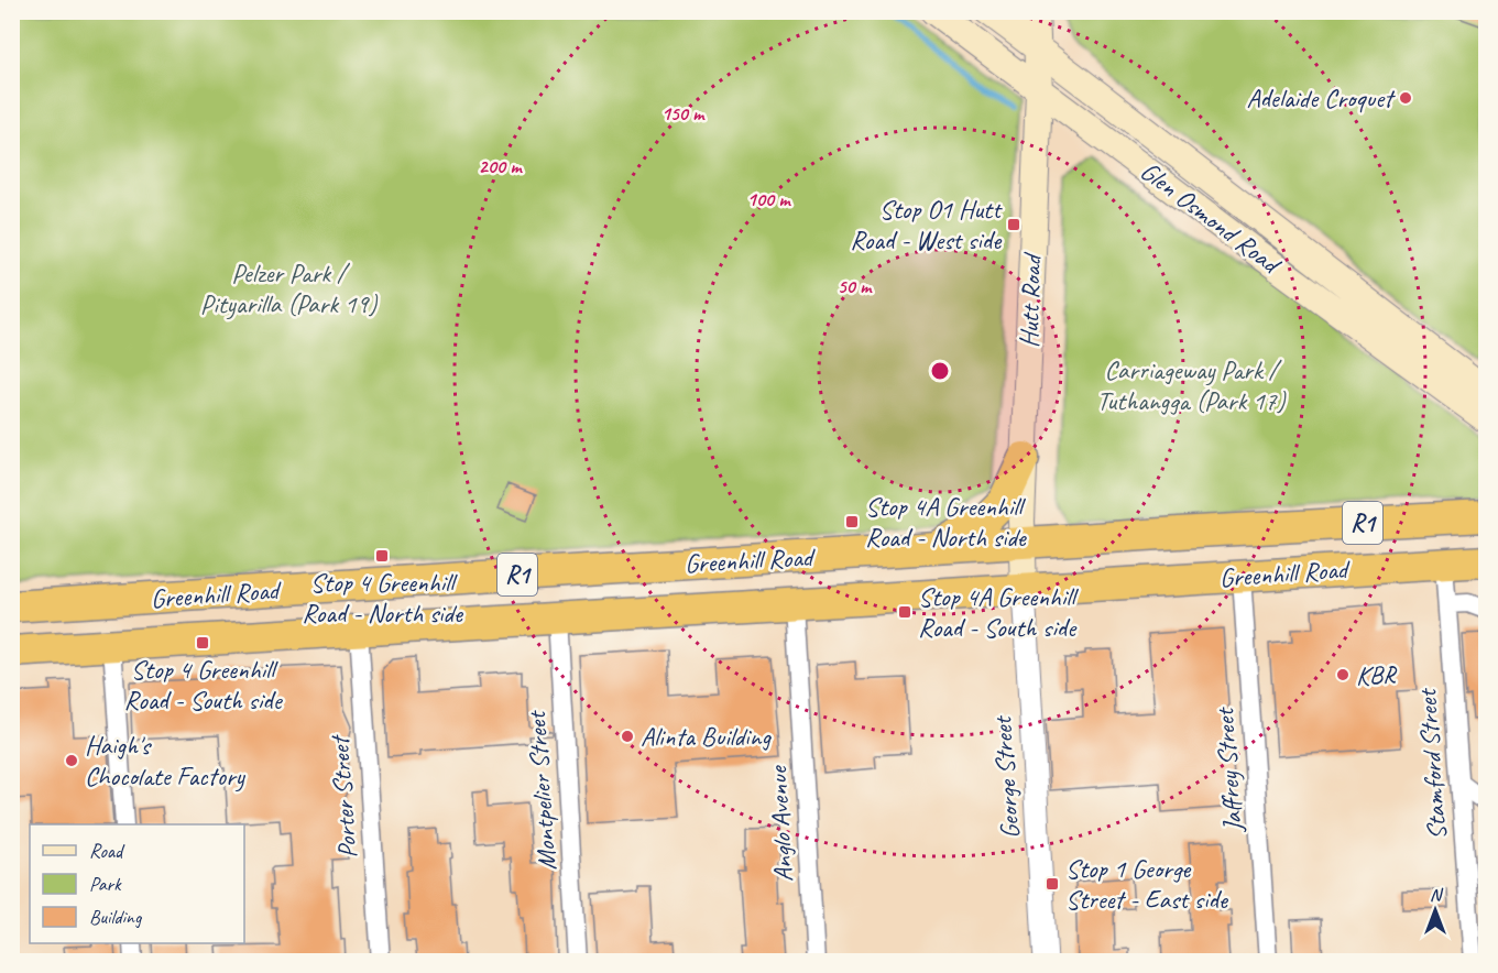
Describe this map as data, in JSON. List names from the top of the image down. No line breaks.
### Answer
{"streets":{"highway":["R1","Greenhill Road"],"main road":["Glen Osmond Road","Hutt Road"],"street":["Stamford Street","Jaffrey Street","George Street","Montpelier Street","Porter Street","Anglo Avenue"]},"crossings":[["Glen Osmond Road","Hutt Road"],["Hutt Road","Greenhill Road"],["Hutt Road","George Street"],["Greenhill Road","Stamford Street"],["Greenhill Road","Jaffrey Street"],["Greenhill Road","George Street"],["Greenhill Road","Montpelier Street"],["Greenhill Road","Porter Street"],["Greenhill Road","Anglo Avenue"]],"parks":["Pelzer Park / Pityarilla (Park 19)","Carriageway Park / Tuthangga (Park 17)"],"places":{"other":["Adelaide Croquet","KBR","Alinta Building","Haigh's Chocolate Factory"],"transit":["Stop O1 Hutt Road - West side","Stop 4A Greenhill Road - North side","Stop 4 Greenhill Road - North side","Stop 4A Greenhill Road - South side","Stop 4 Greenhill Road - South side","Stop 1 George Street - East side"]},"legend":["Road","Park","Building"],"north":"top","rings":["150 m","200 m","100 m","50 m"]}
